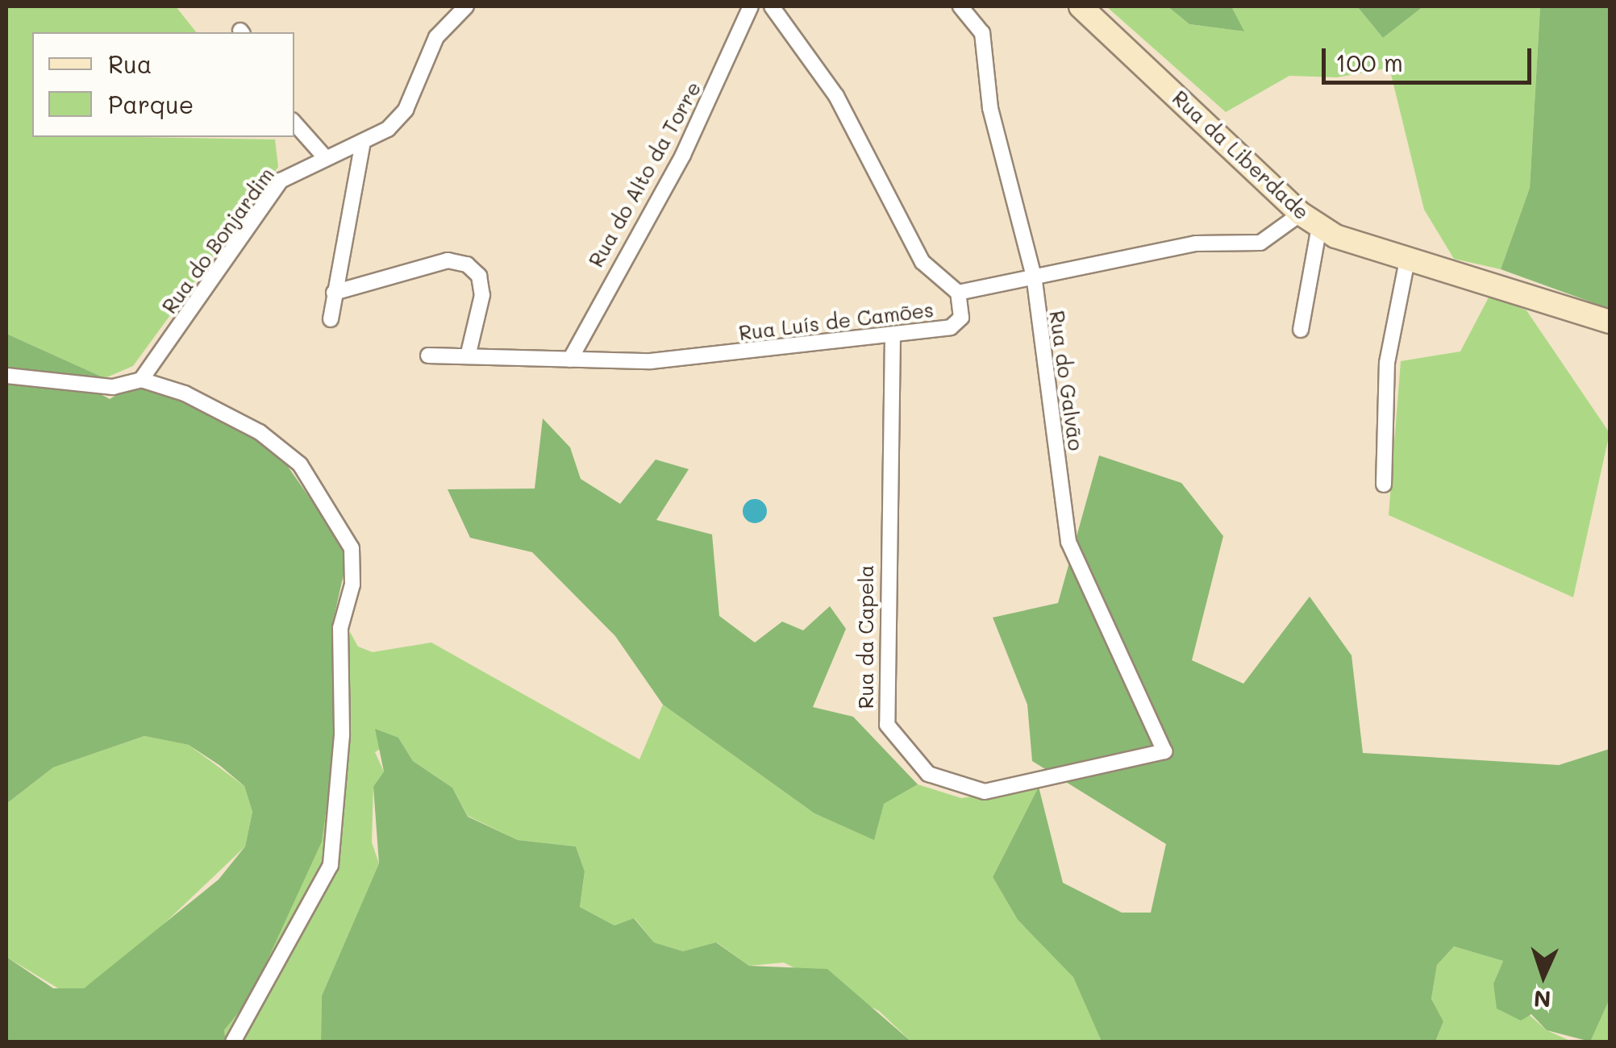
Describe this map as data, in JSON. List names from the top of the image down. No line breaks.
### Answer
{"streets":{"street":["Rua da Liberdade","Rua do Alto da Torre","Rua do Bonjardim","Rua Luís de Camões","Rua do Galvão","Rua da Capela"]},"crossings":[["Rua da Liberdade","Rua Luís de Camões"],["Rua do Alto da Torre","Rua Luís de Camões"],["Rua Luís de Camões","Rua do Galvão"],["Rua Luís de Camões","Rua da Capela"],["Rua do Galvão","Rua da Capela"]],"legend":["Rua","Parque"],"scale_bar":"100 m","north":"bottom"}
